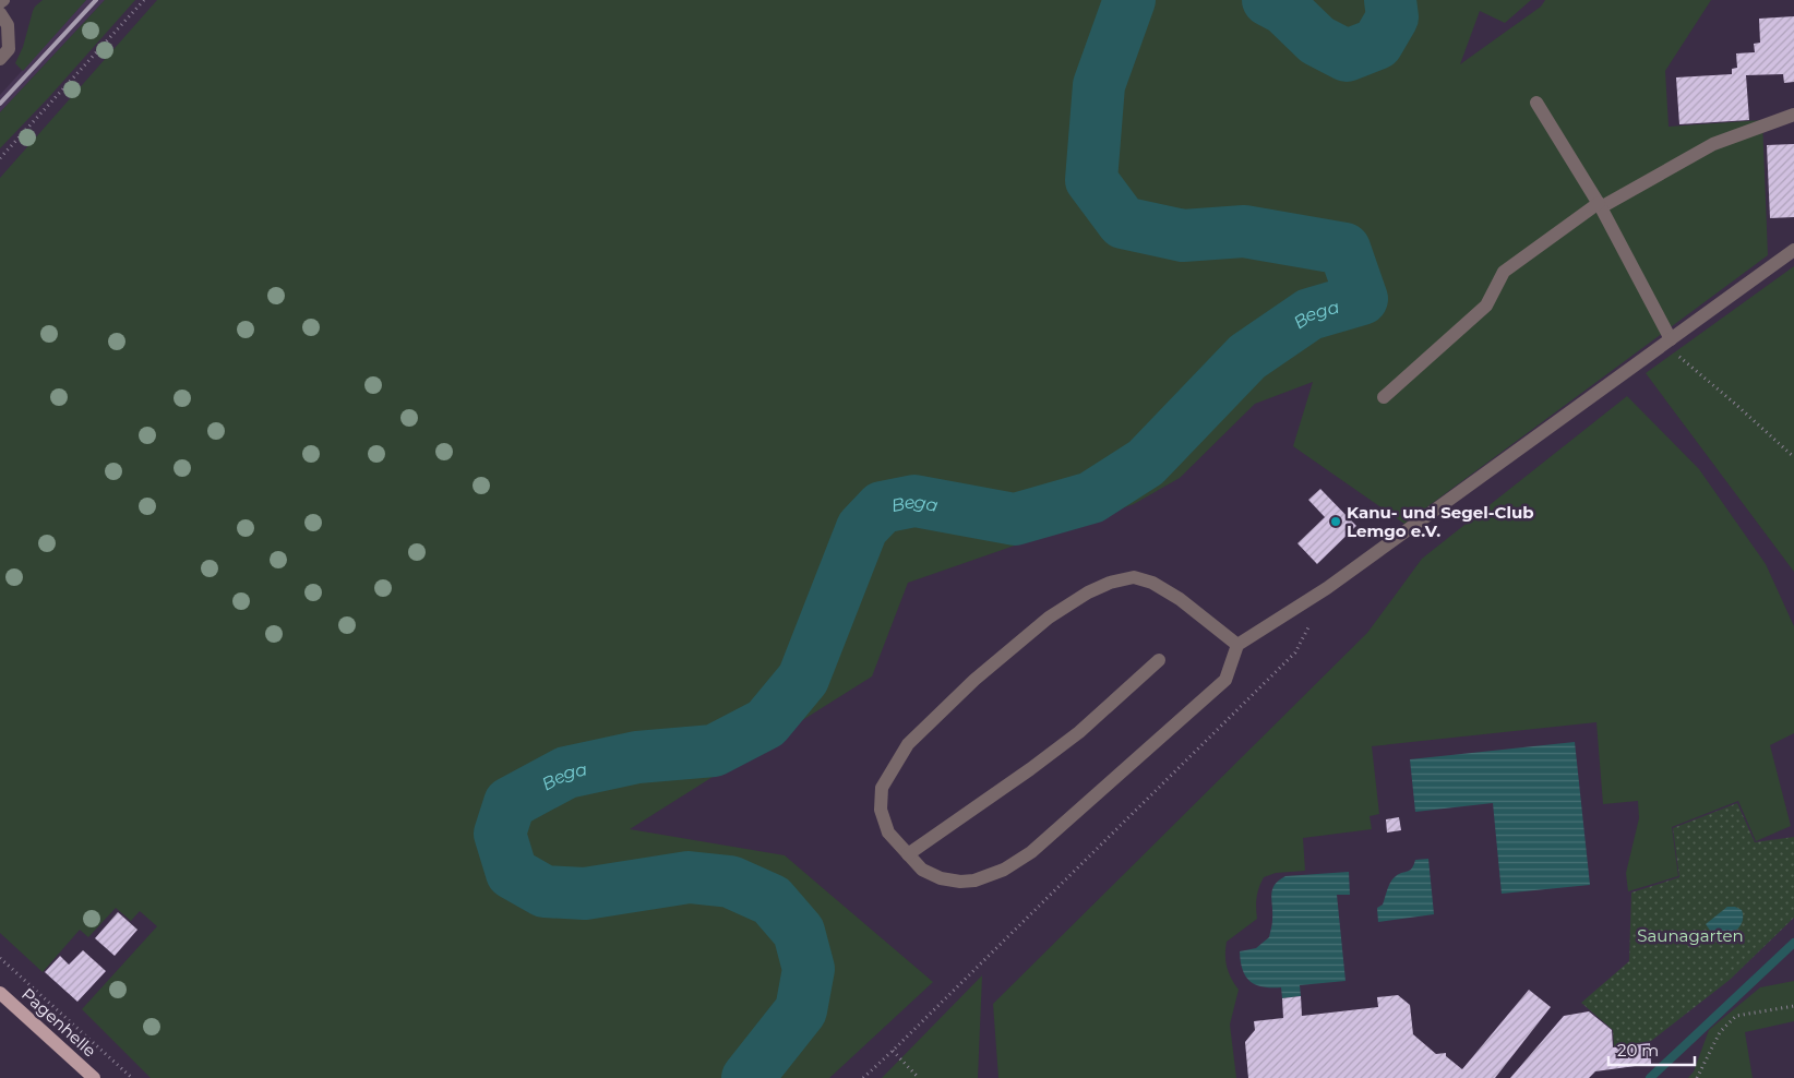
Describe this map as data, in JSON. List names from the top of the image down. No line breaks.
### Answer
{"streets":{"main road":["Pagenhelle"]},"water":["Bega"],"parks":["Saunagarten"],"places":["Kanu- und Segel-Club Lemgo e.V."],"scale_bar":"20 m"}
